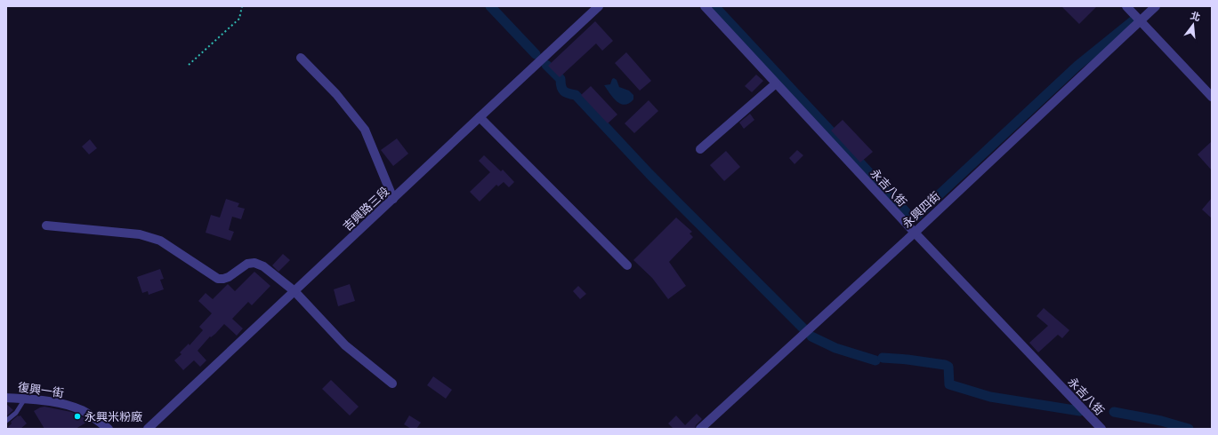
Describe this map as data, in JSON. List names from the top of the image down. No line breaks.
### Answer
{"streets":{"street":["永吉八街","吉興路三段","永興四街","復興一街"]},"crossings":[["永吉八街","永興四街"]],"places":["永興米粉廠"],"north":"top"}
